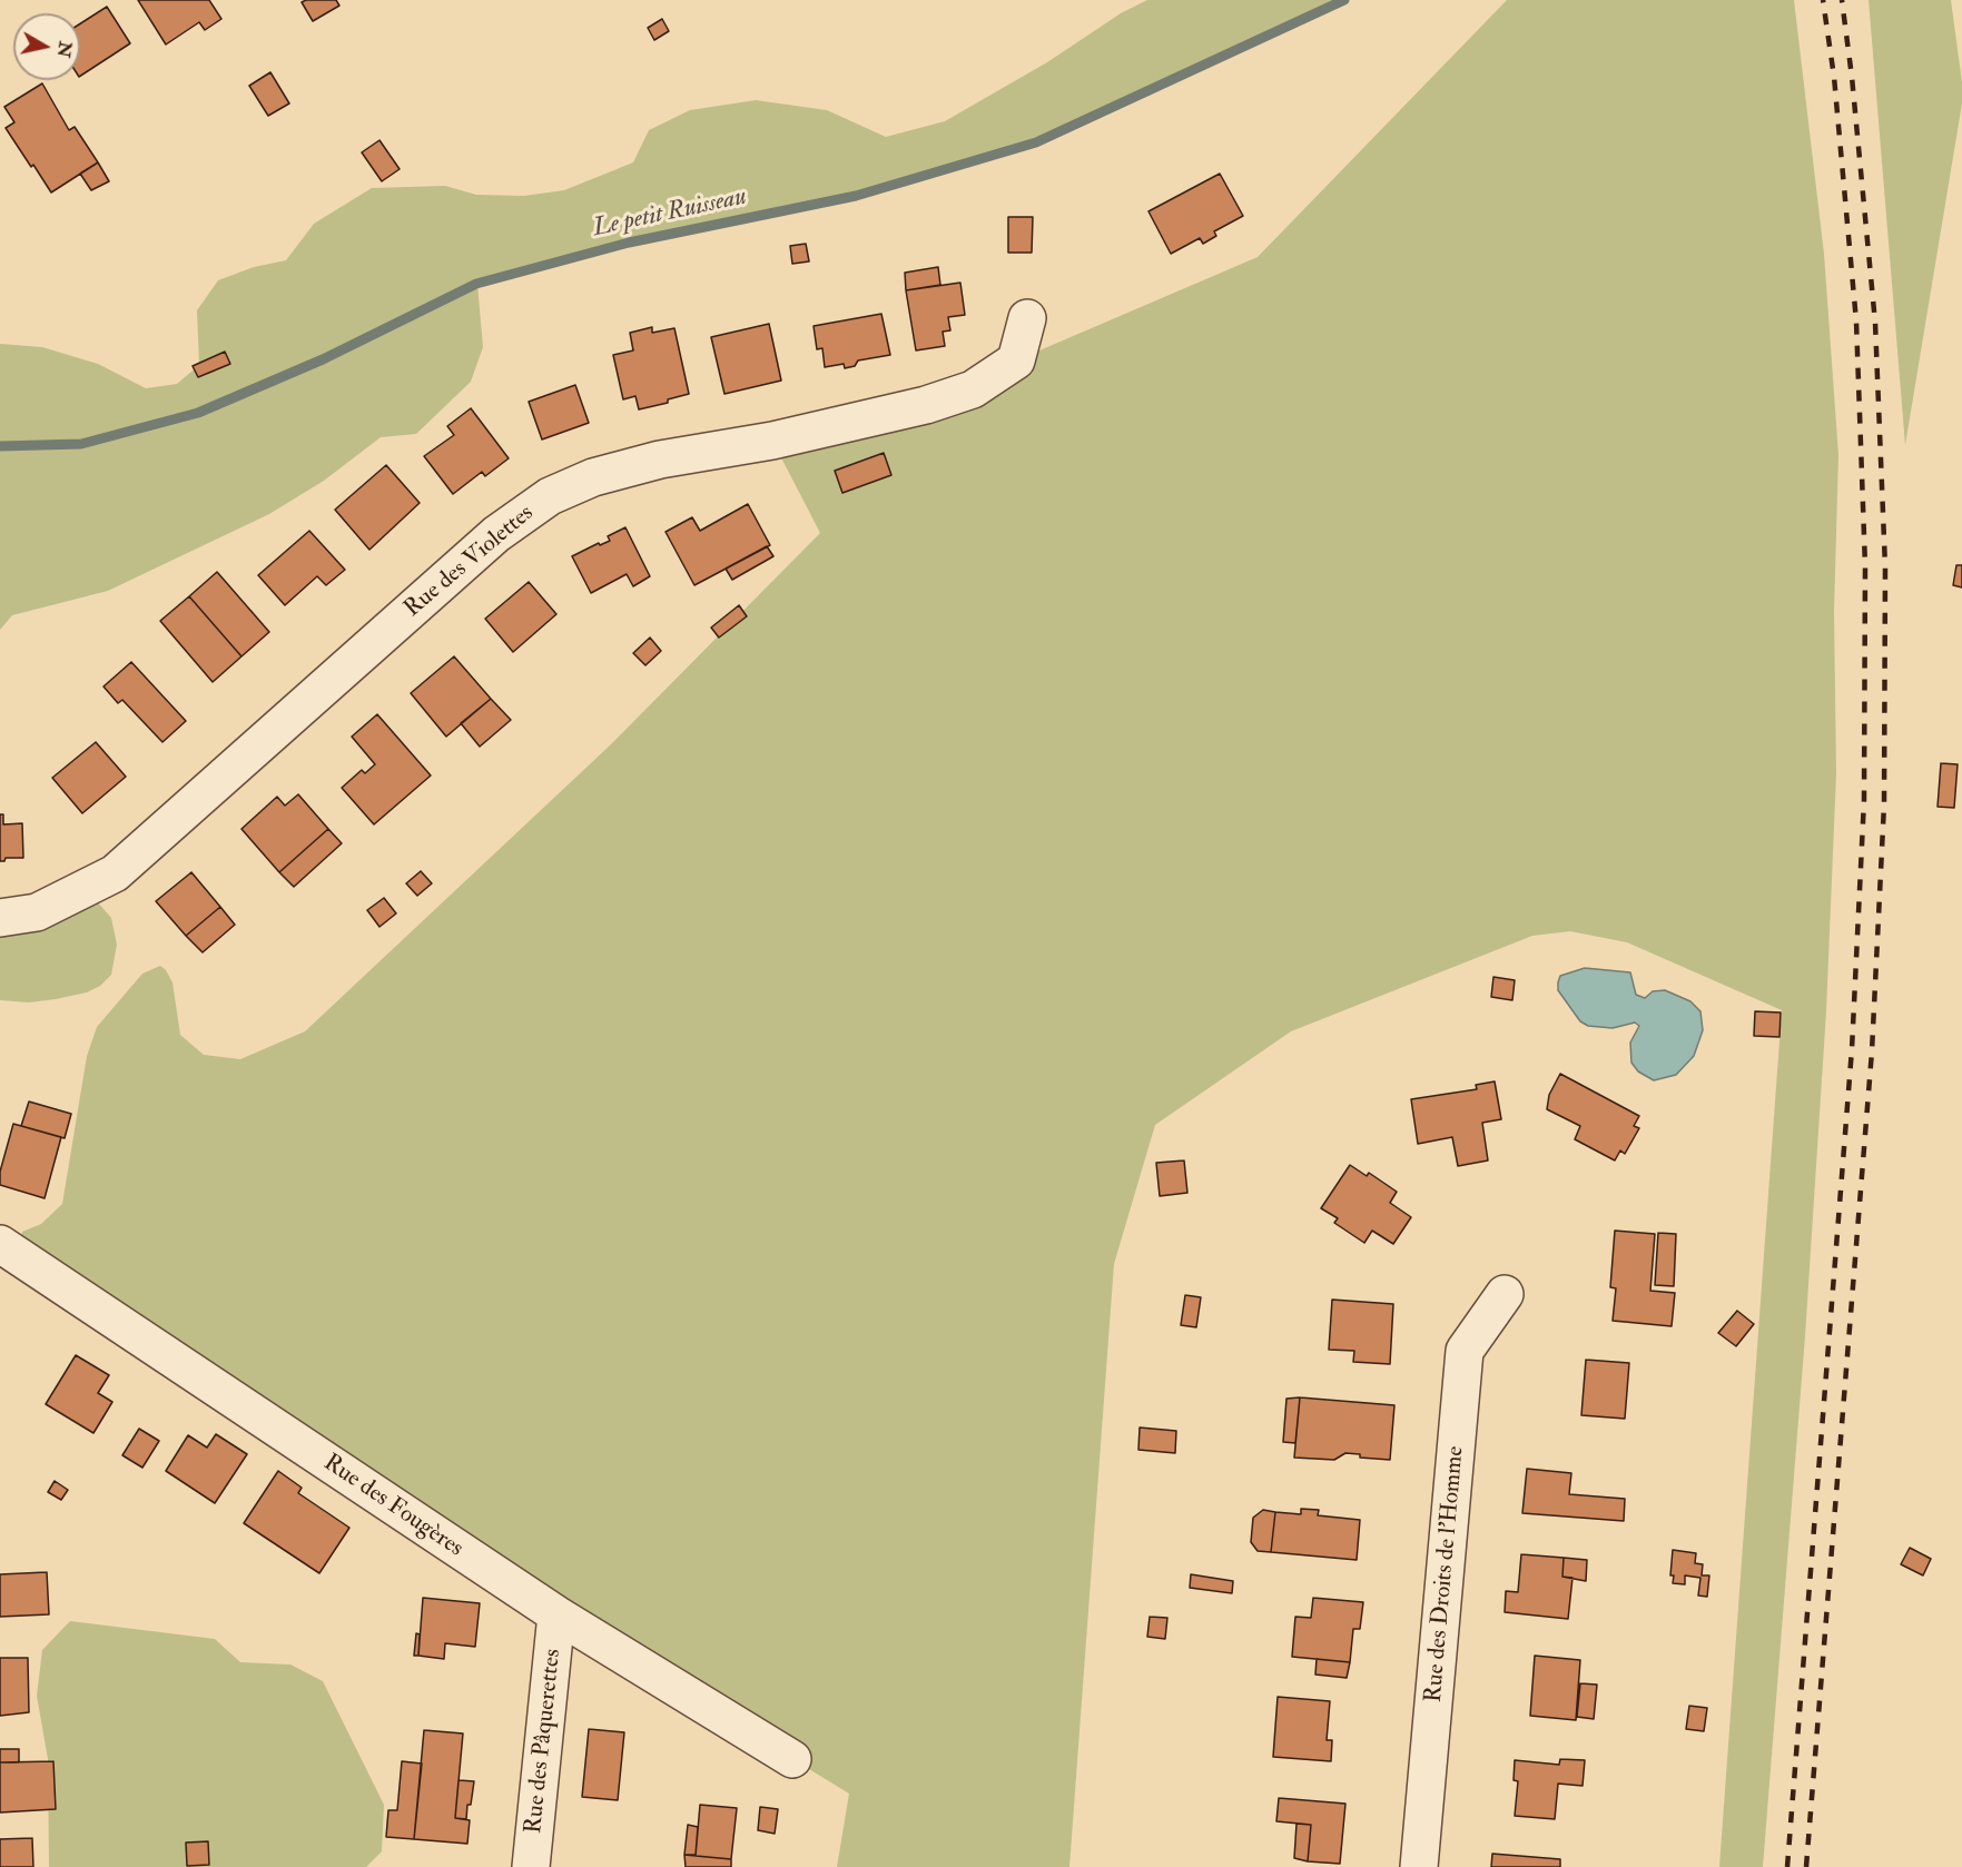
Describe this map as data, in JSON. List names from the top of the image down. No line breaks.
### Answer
{"streets":{"street":["Rue des Violettes","Rue des Fougères","Rue des Droits de l'Homme","Rue des Pâquerettes"]},"crossings":[["Rue des Fougères","Rue des Pâquerettes"]],"water":["Le petit Ruisseau"],"north":"right"}
